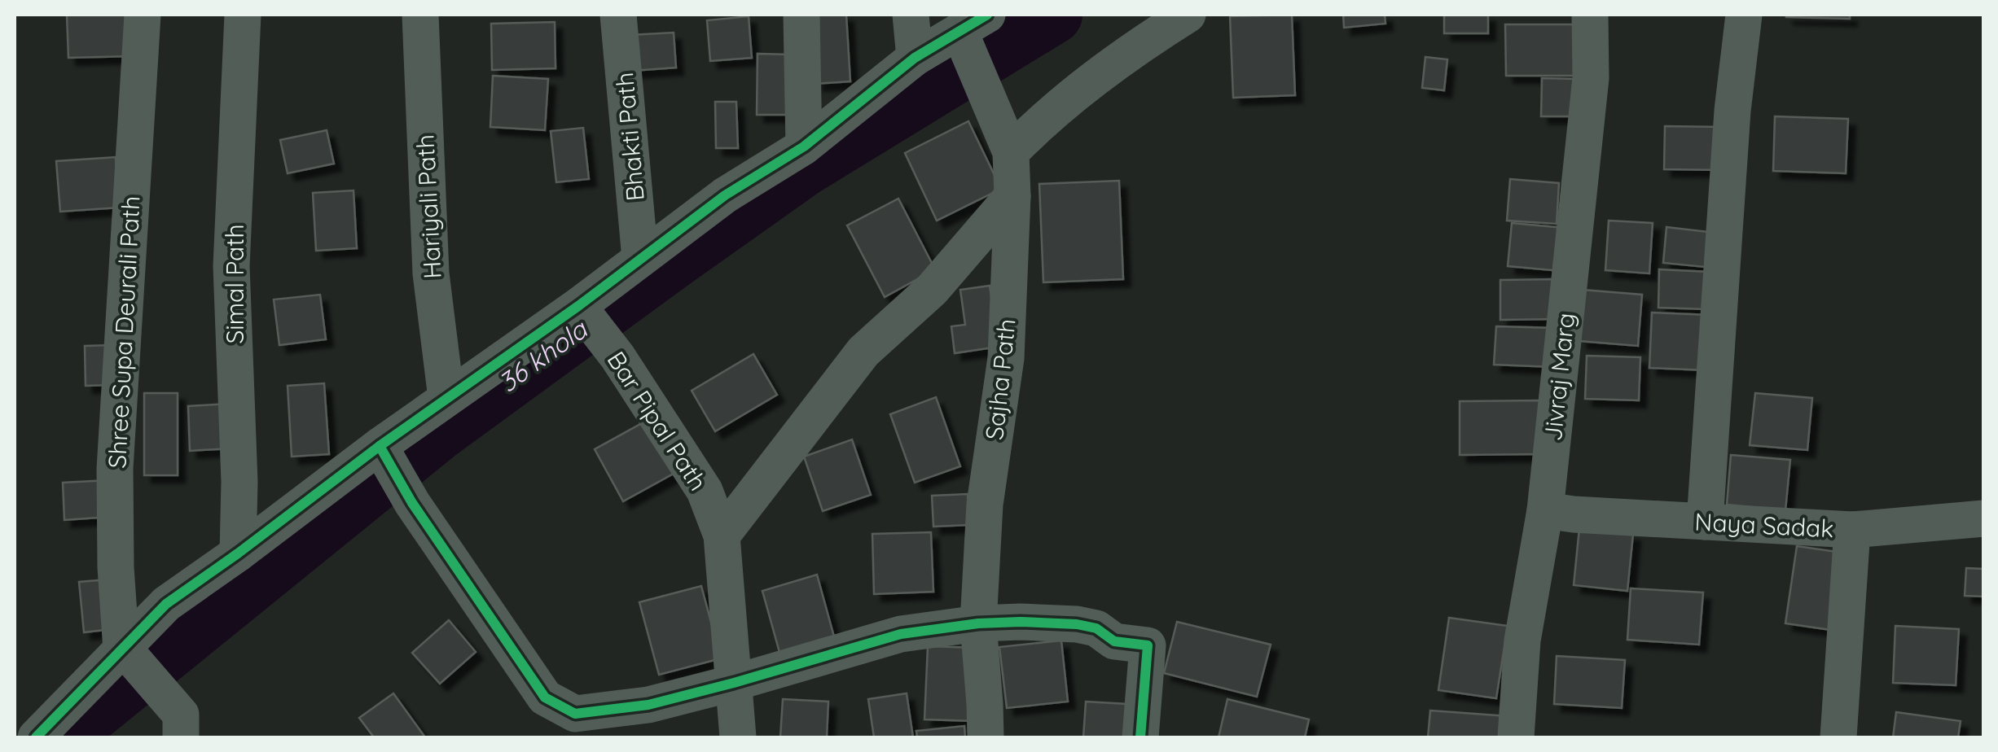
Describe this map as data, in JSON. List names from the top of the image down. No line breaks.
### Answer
{"streets":{"street":["Bhakti Path","Hariyali Path","Simal Path","Shree Supa Deurali Path","Jivraj Marg","Sajha Path","Bar Pipal Path","Naya Sadak"]},"crossings":[["Jivraj Marg","Naya Sadak"]],"water":["36 khola"]}
